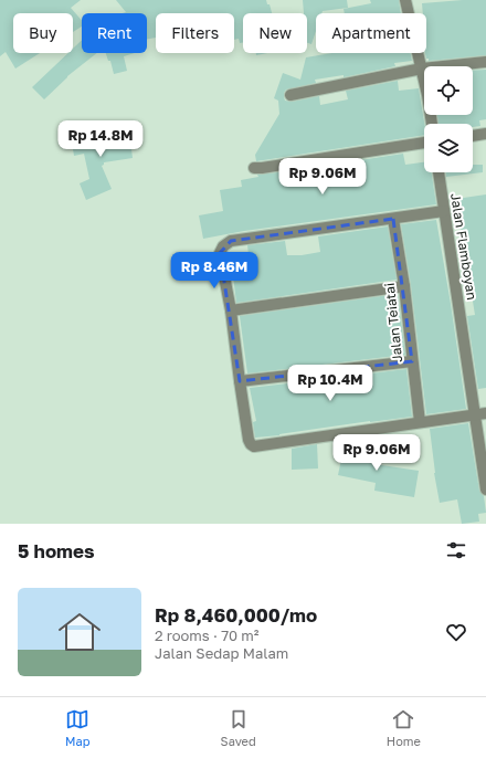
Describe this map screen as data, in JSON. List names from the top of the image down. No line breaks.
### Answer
{"streets":{"street":["Jalan Flamboyan","Jalan Teiatai"]},"page":{"chip":["Buy","Rent","Filters","New","Apartment"],"price":["Rp 14.8M","Rp 9.06M","Rp 8.46M","Rp 10.4M","Rp 9.06M"],"heading":"5 homes","list":[{"name":"Rp 8,460,000/mo","note":"2 rooms · 70 m² · Jalan Sedap Malam"}],"tabs":["Map","Saved","Home"]}}
